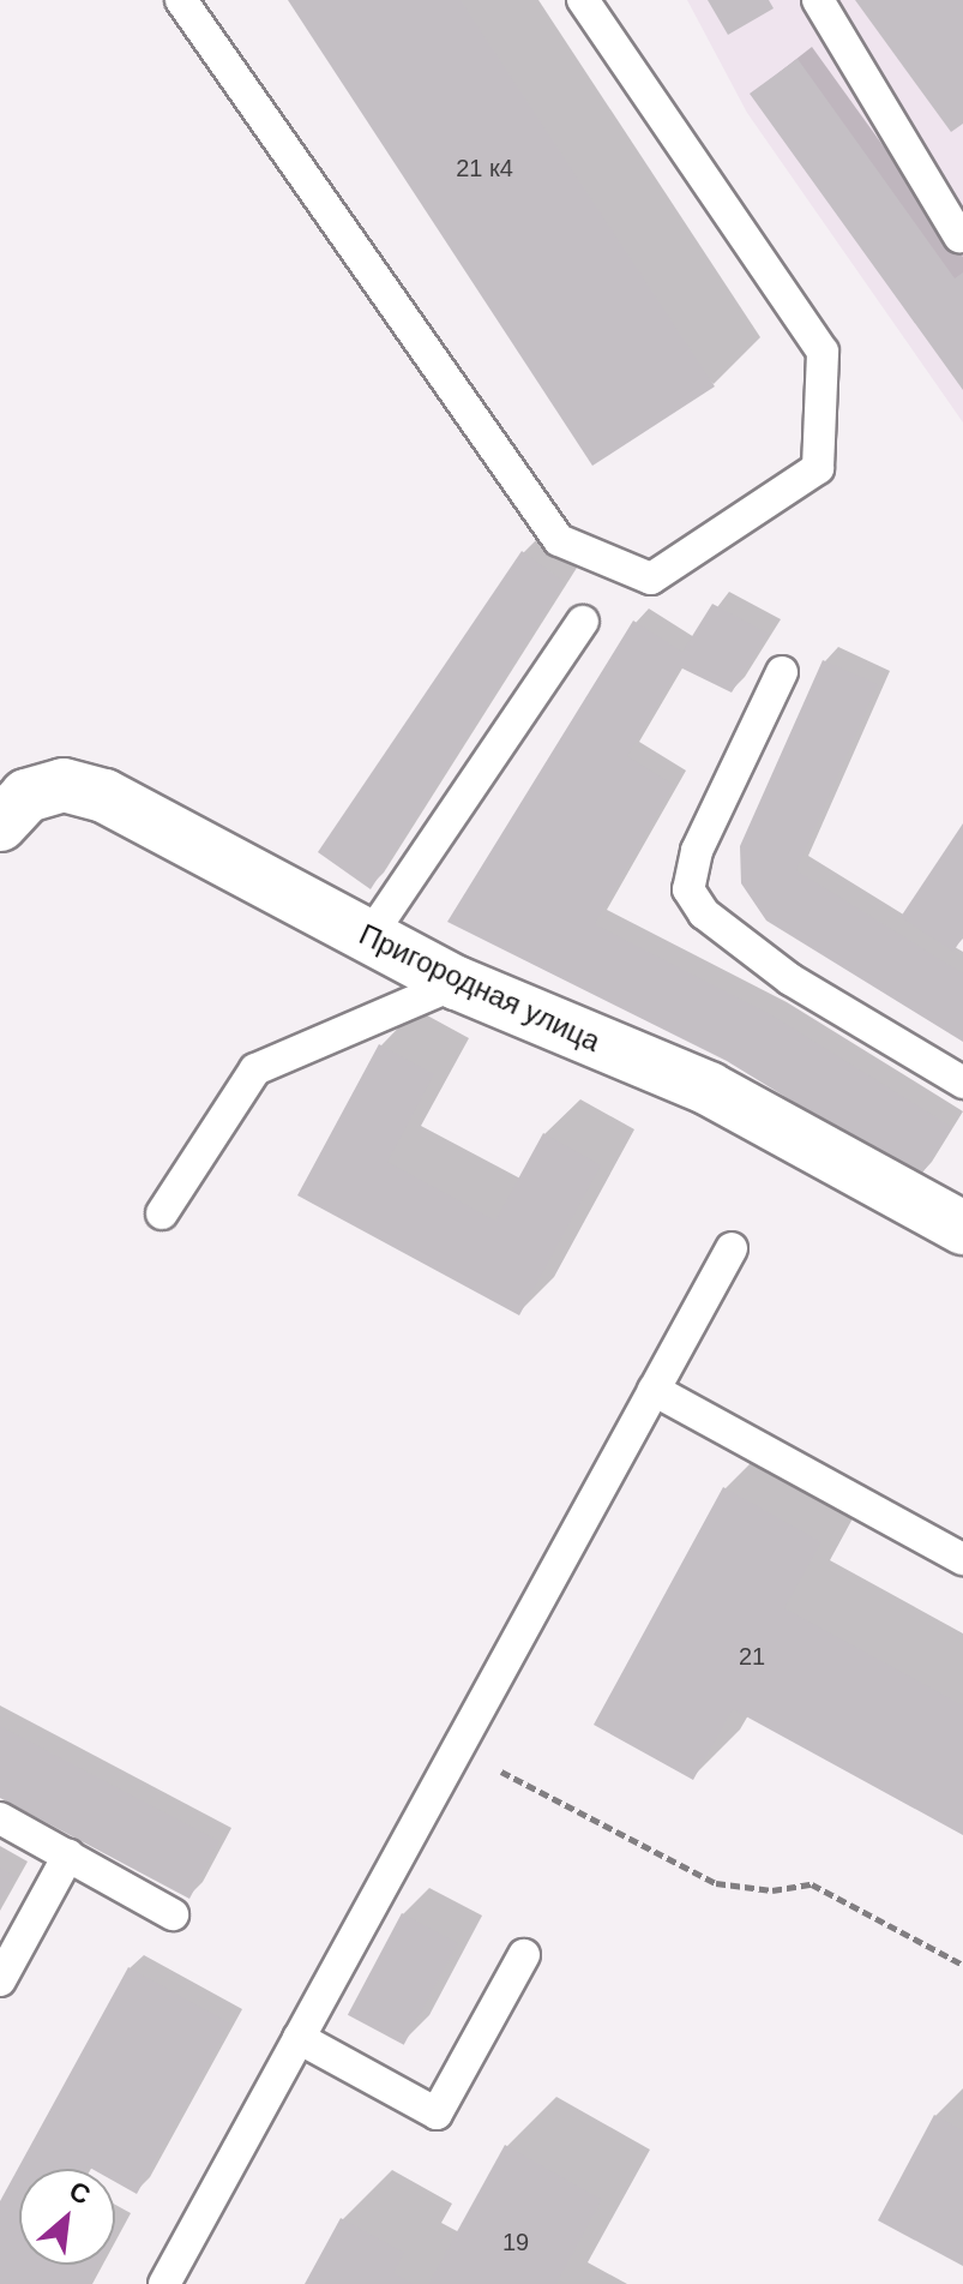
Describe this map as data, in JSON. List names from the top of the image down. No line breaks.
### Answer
{"streets":{"street":["Пригородная улица"]},"house_numbers":["21 к4","21","19"],"north":"top right"}
